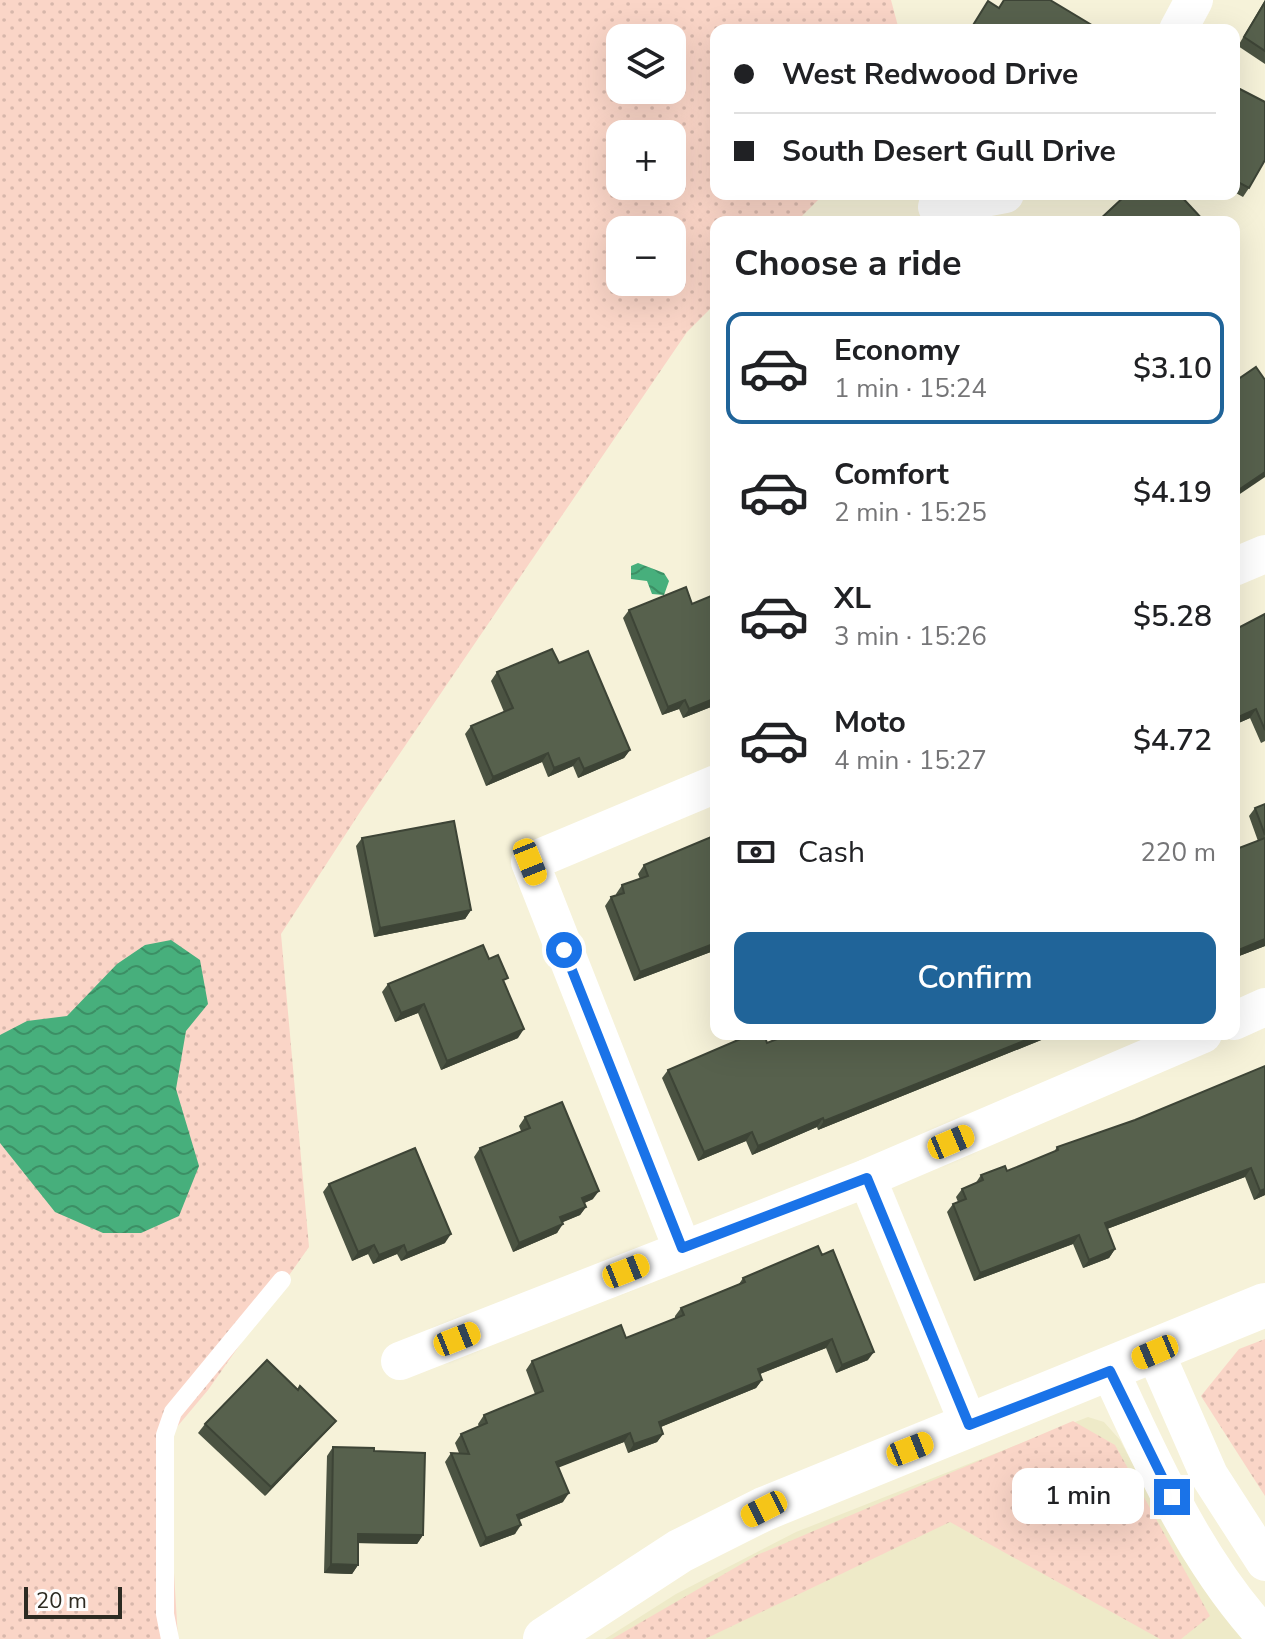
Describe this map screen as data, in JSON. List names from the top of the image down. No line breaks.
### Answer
{"scale_bar":"20 m","page":{"map_buttons":["+","−"],"banner":["West Redwood Drive","South Desert Gull Drive"],"heading":"Choose a ride","list":[{"name":"Economy","note":"1 min · 15:24","value":"$3.10"},{"name":"Comfort","note":"2 min · 15:25","value":"$4.19"},{"name":"XL","note":"3 min · 15:26","value":"$5.28"},{"name":"Moto","note":"4 min · 15:27","value":"$4.72"}],"pay":["Cash","220 m"],"buttons":"Confirm","bubble":"1 min","scale":"20 m"}}
